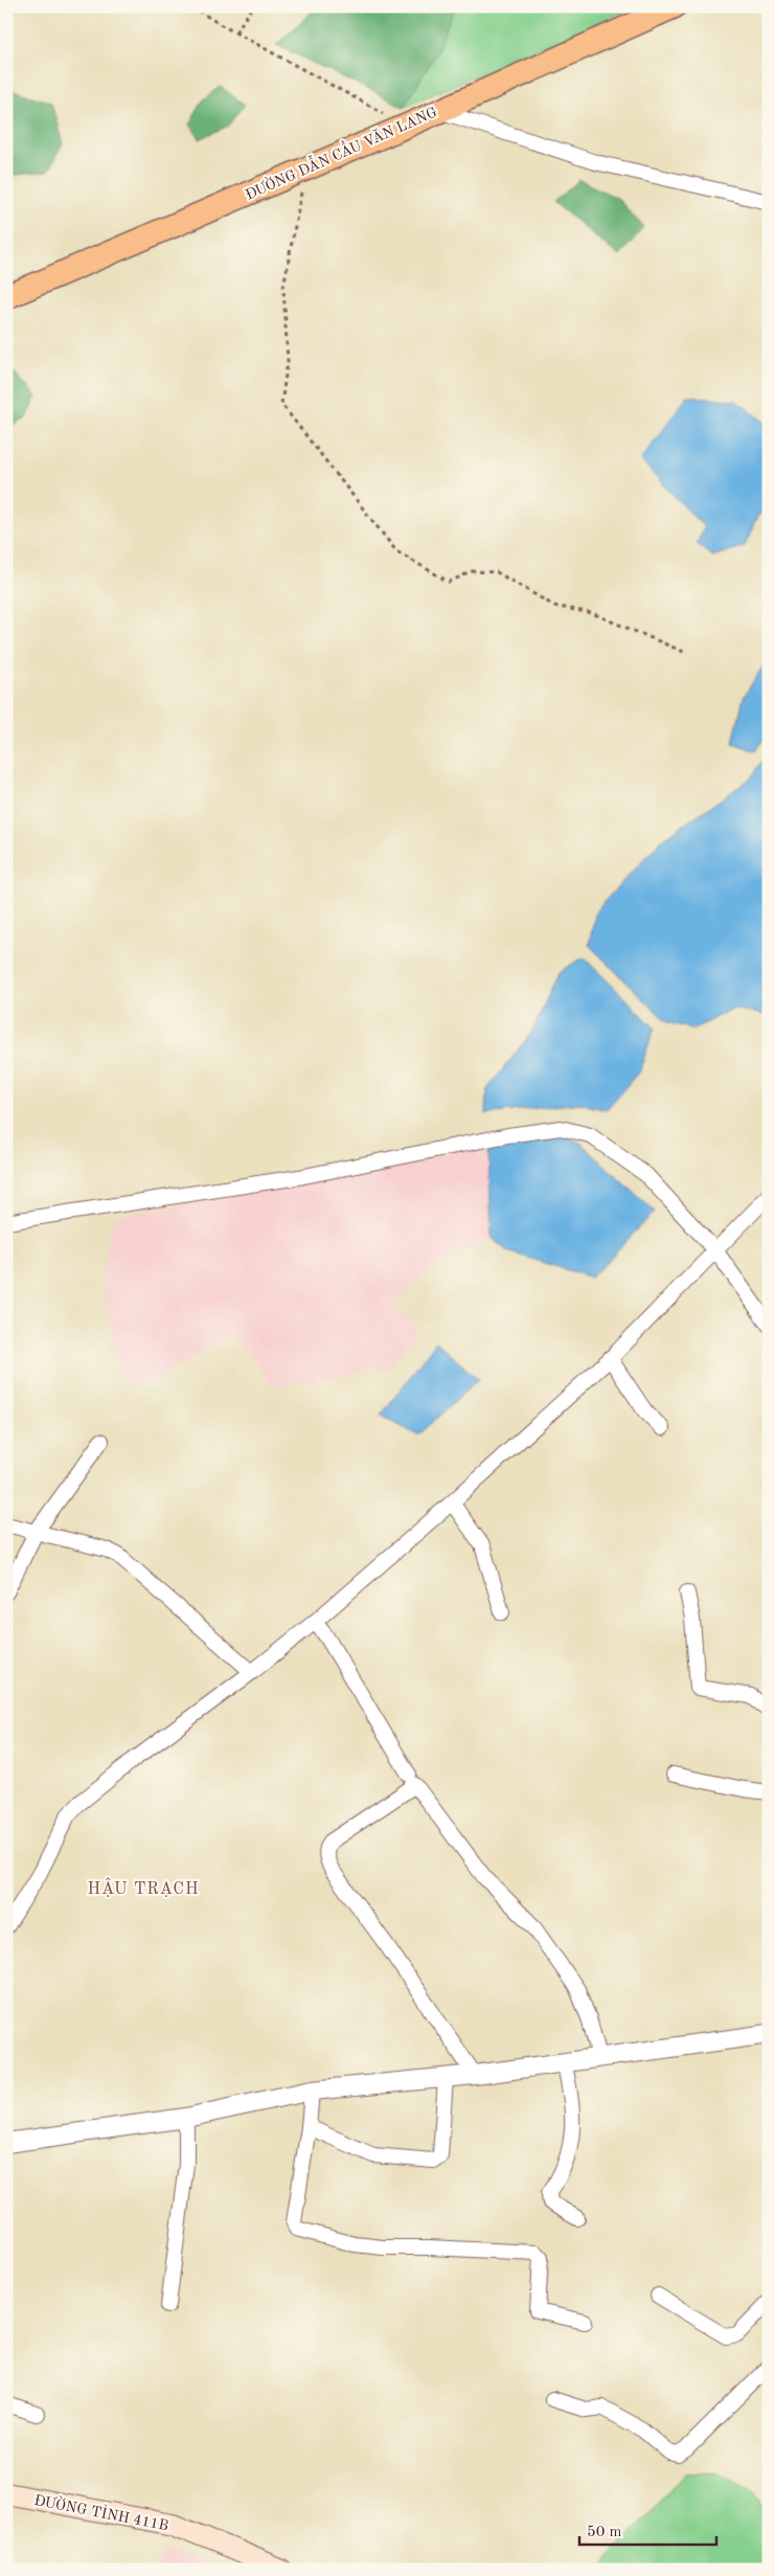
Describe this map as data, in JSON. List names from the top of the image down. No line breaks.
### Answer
{"streets":{"main road":["ĐƯỜNG DẪN CẦU VĂN LANG","ĐƯỜNG TỈNH 411B"]},"districts":["HẬU TRẠCH"],"scale_bar":"50 m"}
